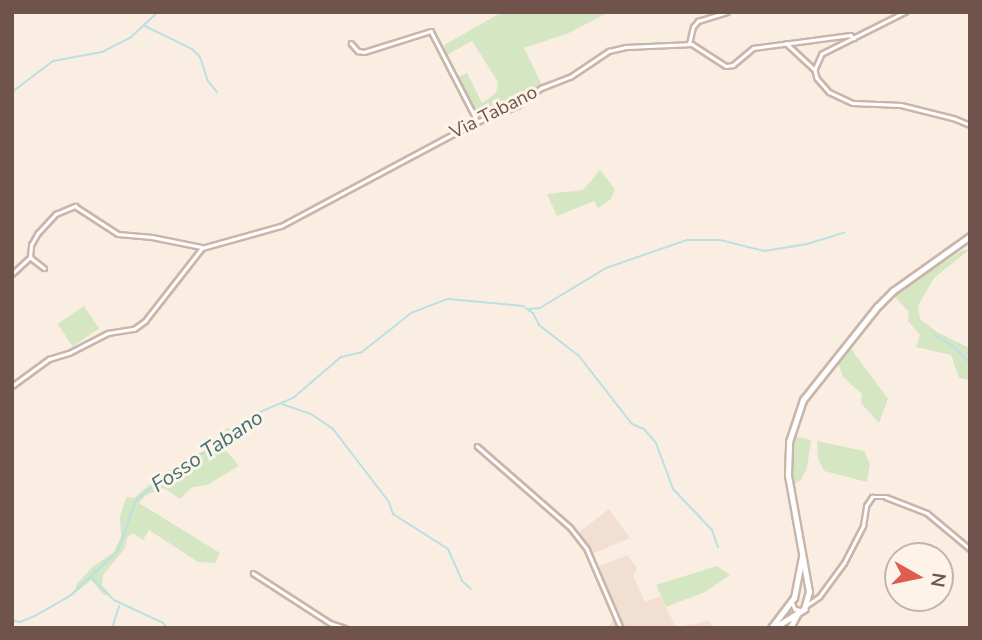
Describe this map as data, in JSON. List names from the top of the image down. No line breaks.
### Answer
{"streets":{"street":["Via Tabano"]},"water":["Fosso Tabano"],"north":"right"}
